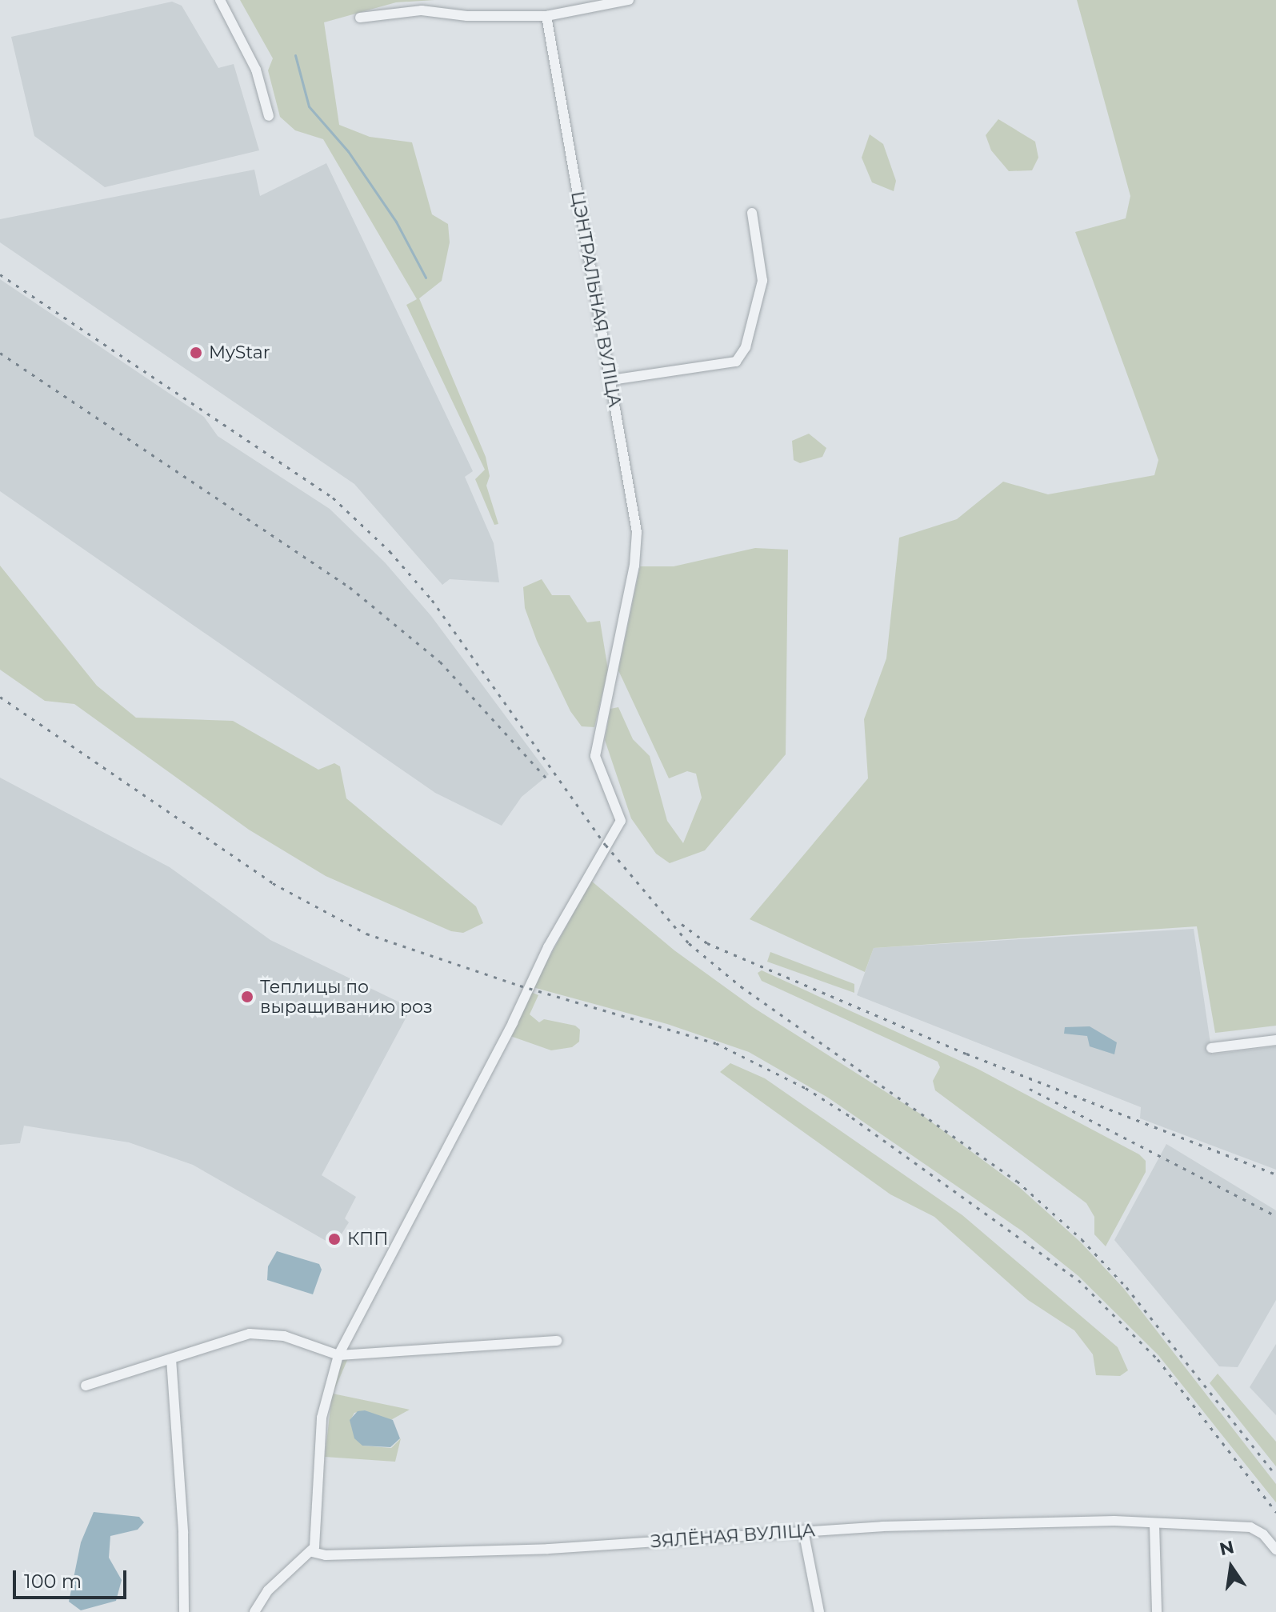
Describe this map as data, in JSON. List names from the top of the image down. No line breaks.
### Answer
{"streets":{"street":["ЦЭНТРАЛЬНАЯ ВУЛІЦА","ЗЯЛЁНАЯ ВУЛІЦА"]},"places":["MyStar","Теплицы по выращиванию роз","КПП"],"scale_bar":"100 m","north":"top"}
